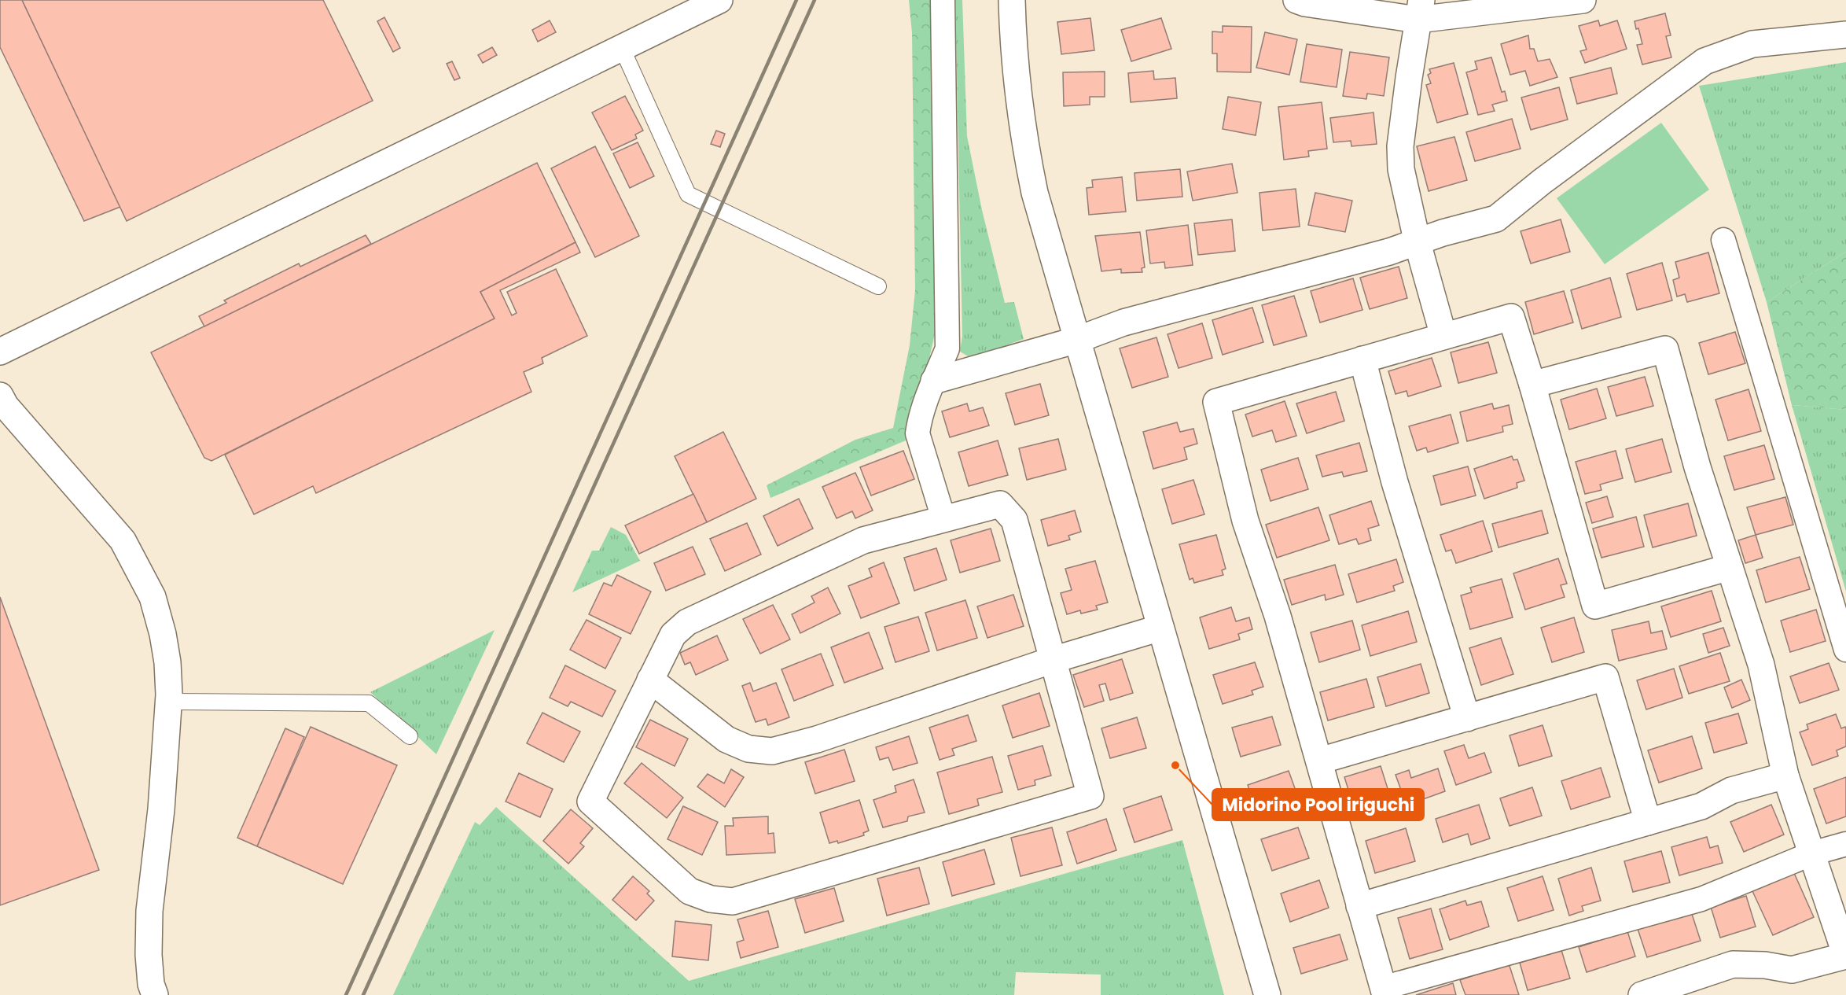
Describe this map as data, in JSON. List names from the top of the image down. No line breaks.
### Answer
{"places":["Midorino Pool iriguchi"]}
